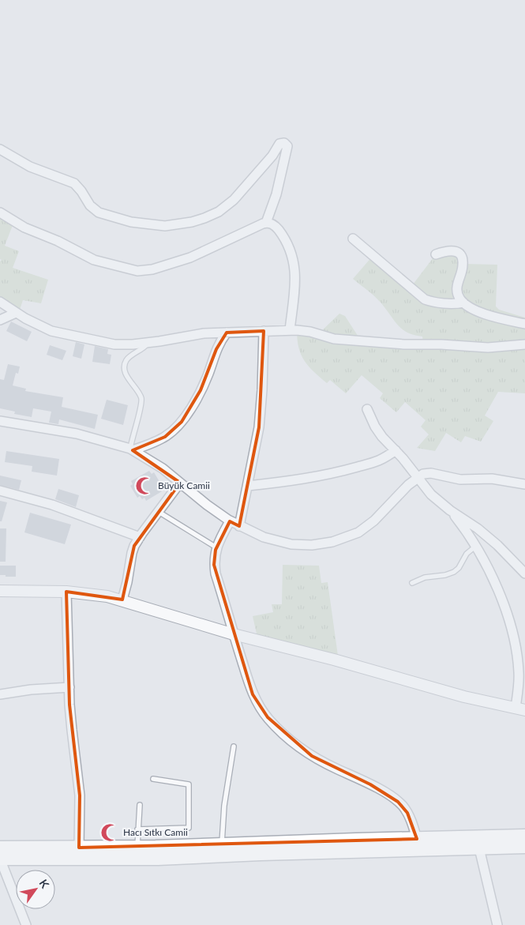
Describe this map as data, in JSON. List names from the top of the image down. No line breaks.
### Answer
{"places":{"mosque":["Büyük Camii","Hacı Sıtkı Camii"]},"north":"top right"}
